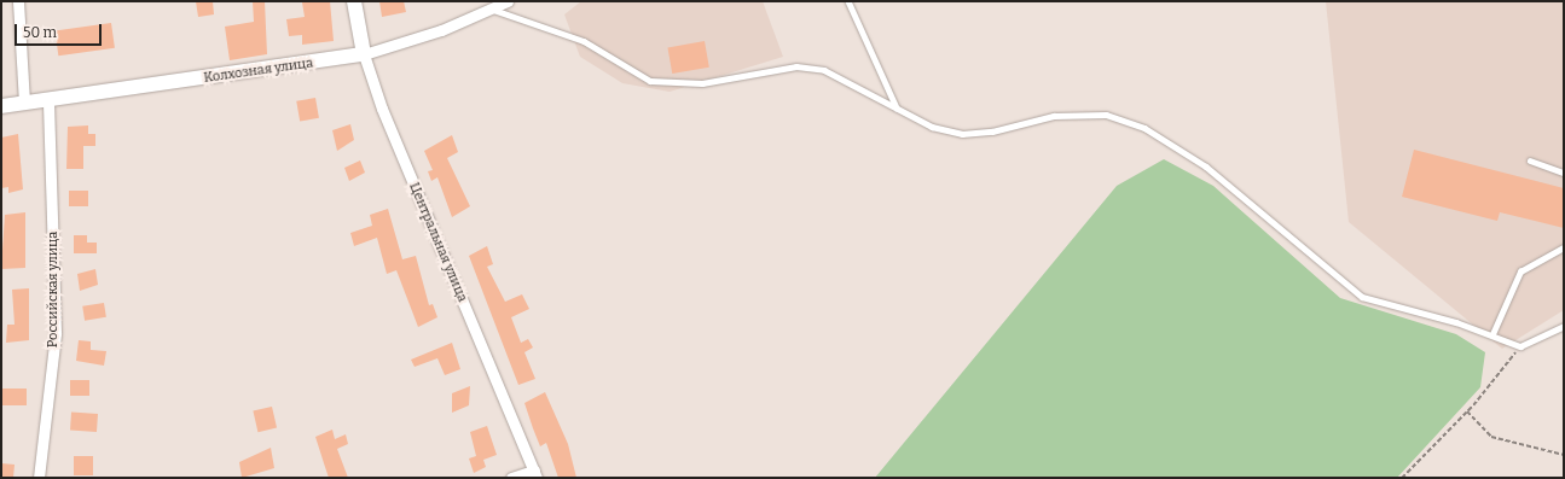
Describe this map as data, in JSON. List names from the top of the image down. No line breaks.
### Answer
{"streets":{"street":["Колхозная улица","Центральная улица","Российская улица"]},"crossings":[["Колхозная улица","Центральная улица"],["Колхозная улица","Российская улица"]],"scale_bar":"50 m"}
